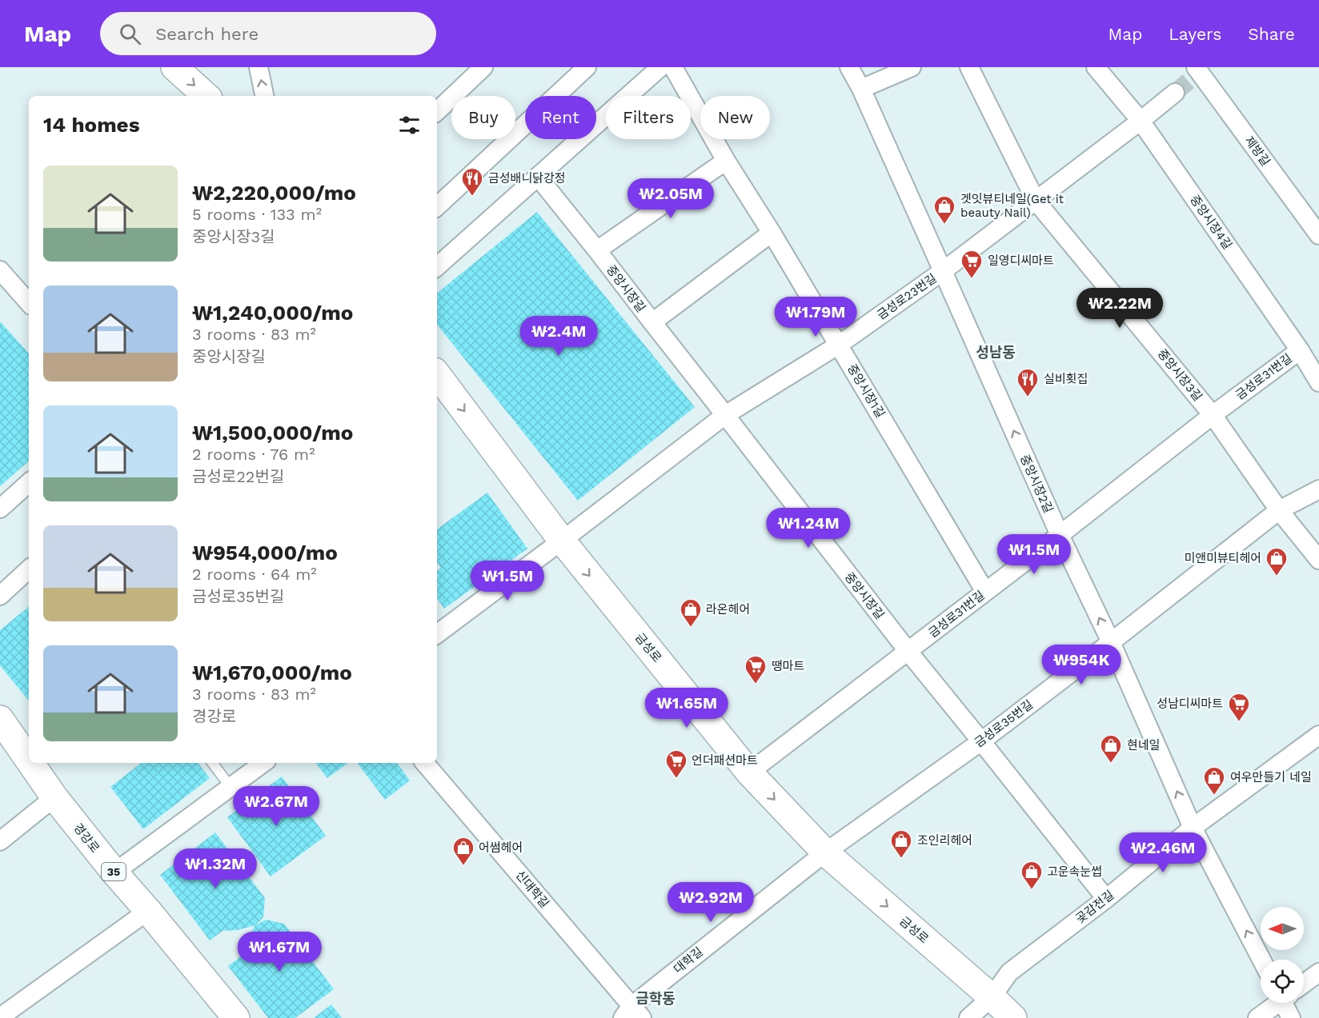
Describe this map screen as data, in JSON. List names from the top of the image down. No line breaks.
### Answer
{"streets":{"street":["제방길","중앙시장4길","중앙시장길","금성로23번길","중앙시장3길","금성로31번길","중앙시장1길","중앙시장2길","금성로","금성로35번길","경강로","35","신대학길","곶감전길","대학길"]},"crossings":[["중앙시장4길","금성로23번길"],["중앙시장4길","금성로31번길"],["중앙시장길","금성로23번길"],["중앙시장길","금성로31번길"],["중앙시장길","금성로35번길"],["중앙시장길","곶감전길"],["금성로23번길","중앙시장3길"],["금성로23번길","중앙시장1길"],["금성로23번길","중앙시장2길"],["금성로23번길","금성로"],["중앙시장3길","금성로31번길"],["중앙시장3길","금성로35번길"],["금성로31번길","중앙시장1길"],["금성로31번길","중앙시장2길"],["금성로31번길","금성로"],["중앙시장2길","금성로35번길"],["중앙시장2길","곶감전길"],["금성로","금성로35번길"],["금성로","곶감전길"],["금성로","대학길"],["금성로35번길","대학길"],["신대학길","대학길"]],"one_way":["중앙시장2길","금성로"],"districts":["성남동","금학동"],"places":{"restaurant":["금성배니닭강정","실비횟집"],"shop":["겟잇뷰티네일(Get it beauty Nail)","미앤미뷰티헤어","라온헤어","현네일","여우만들기 네일","조인리헤어","어썸헤어","고운속눈썹"],"supermarket":["일영디씨마트","땡마트","성남디씨마트","언더패션마트"]},"north":"left","page":{"header":"Map","search":"Search here","nav":["Map","Layers","Share"],"chip":["Buy","Rent","Filters","New"],"heading":"14 homes","list":[{"name":"₩2,220,000/mo","note":"5 rooms · 133 m² · 중앙시장3길"},{"name":"₩1,240,000/mo","note":"3 rooms · 83 m² · 중앙시장길"},{"name":"₩1,500,000/mo","note":"2 rooms · 76 m² · 금성로22번길"},{"name":"₩954,000/mo","note":"2 rooms · 64 m² · 금성로35번길"},{"name":"₩1,670,000/mo","note":"3 rooms · 83 m² · 경강로"}],"price":["₩2.05M","₩2.22M","₩1.79M","₩2.4M","₩1.24M","₩1.5M","₩1.5M","₩954K","₩1.65M","₩2.67M","₩2.46M","₩1.32M","₩2.92M","₩1.67M"]}}
